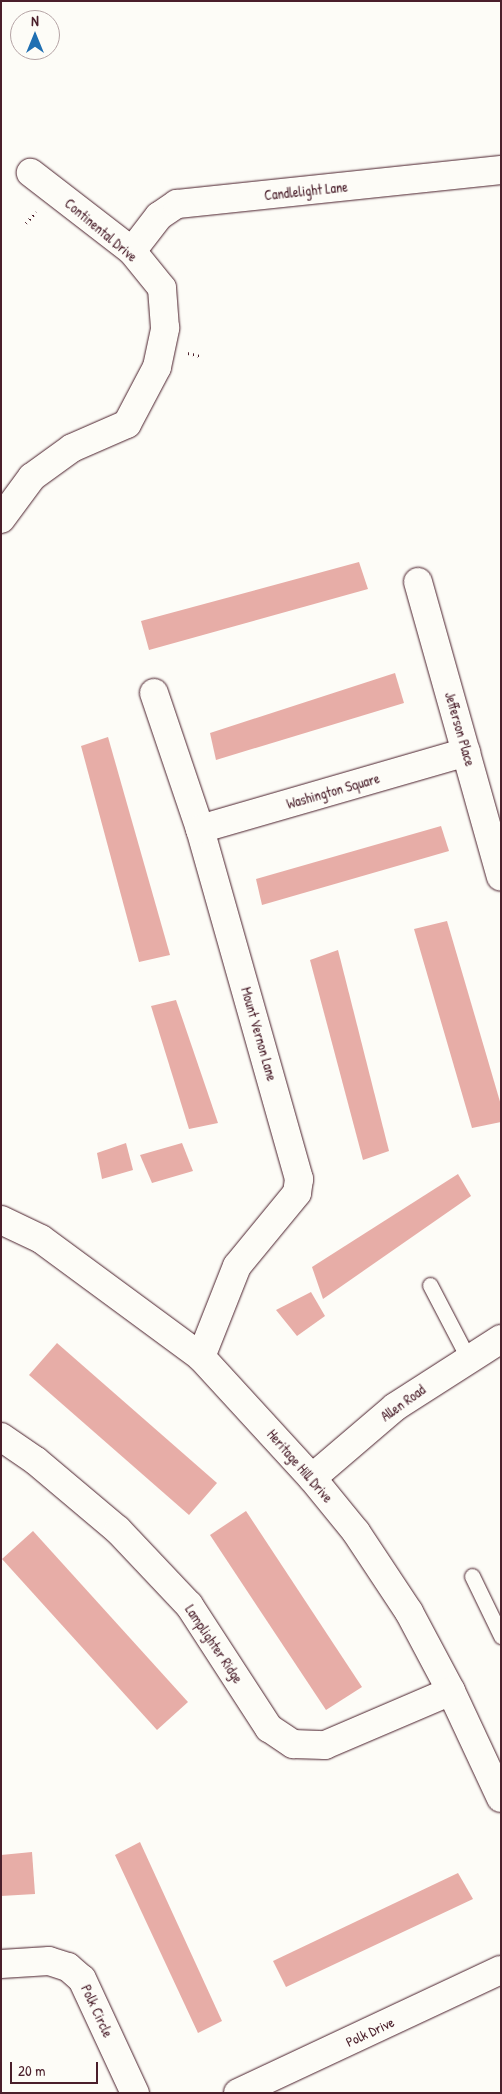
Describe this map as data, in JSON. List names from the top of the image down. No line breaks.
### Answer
{"streets":{"street":["Candlelight Lane","Continental Drive","Jefferson Place","Washington Square","Mount Vernon Lane","Allen Road","Heritage Hill Drive","Lamplighter Ridge","Polk Circle","Polk Drive"]},"crossings":[["Candlelight Lane","Continental Drive"],["Jefferson Place","Washington Square"],["Washington Square","Mount Vernon Lane"],["Mount Vernon Lane","Heritage Hill Drive"],["Allen Road","Heritage Hill Drive"],["Heritage Hill Drive","Lamplighter Ridge"]],"scale_bar":"20 m","north":"top"}
